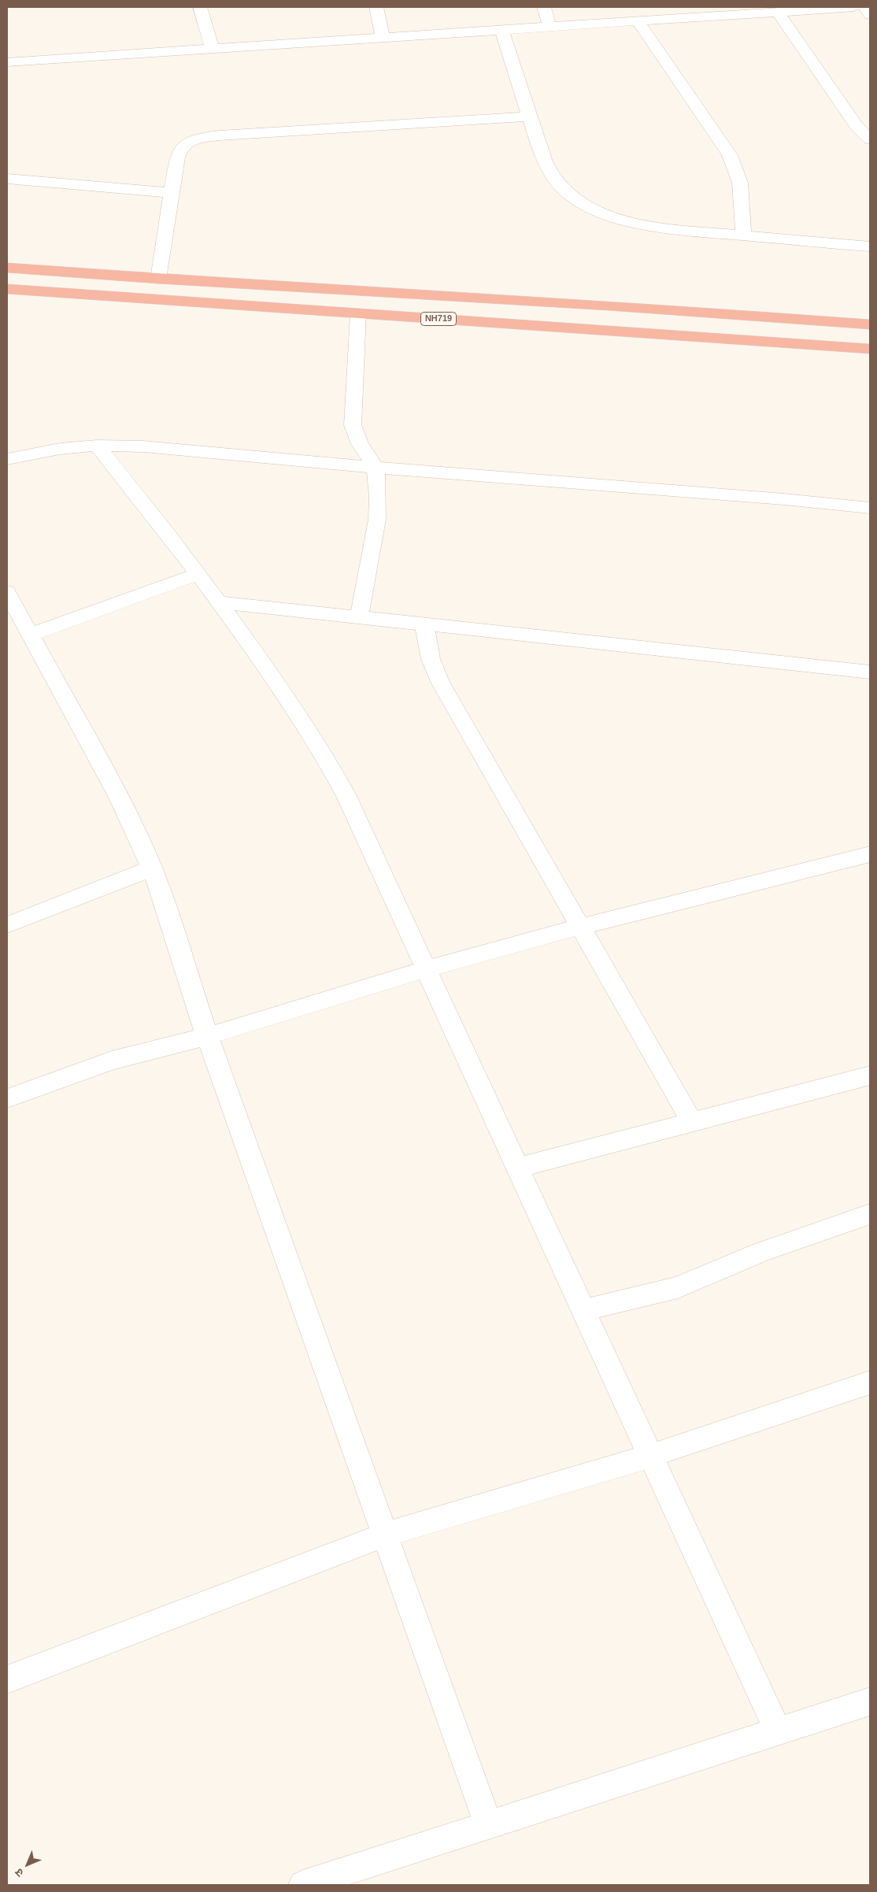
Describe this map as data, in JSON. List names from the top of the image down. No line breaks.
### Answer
{"streets":{"highway":["NH719"]},"north":"bottom left"}
